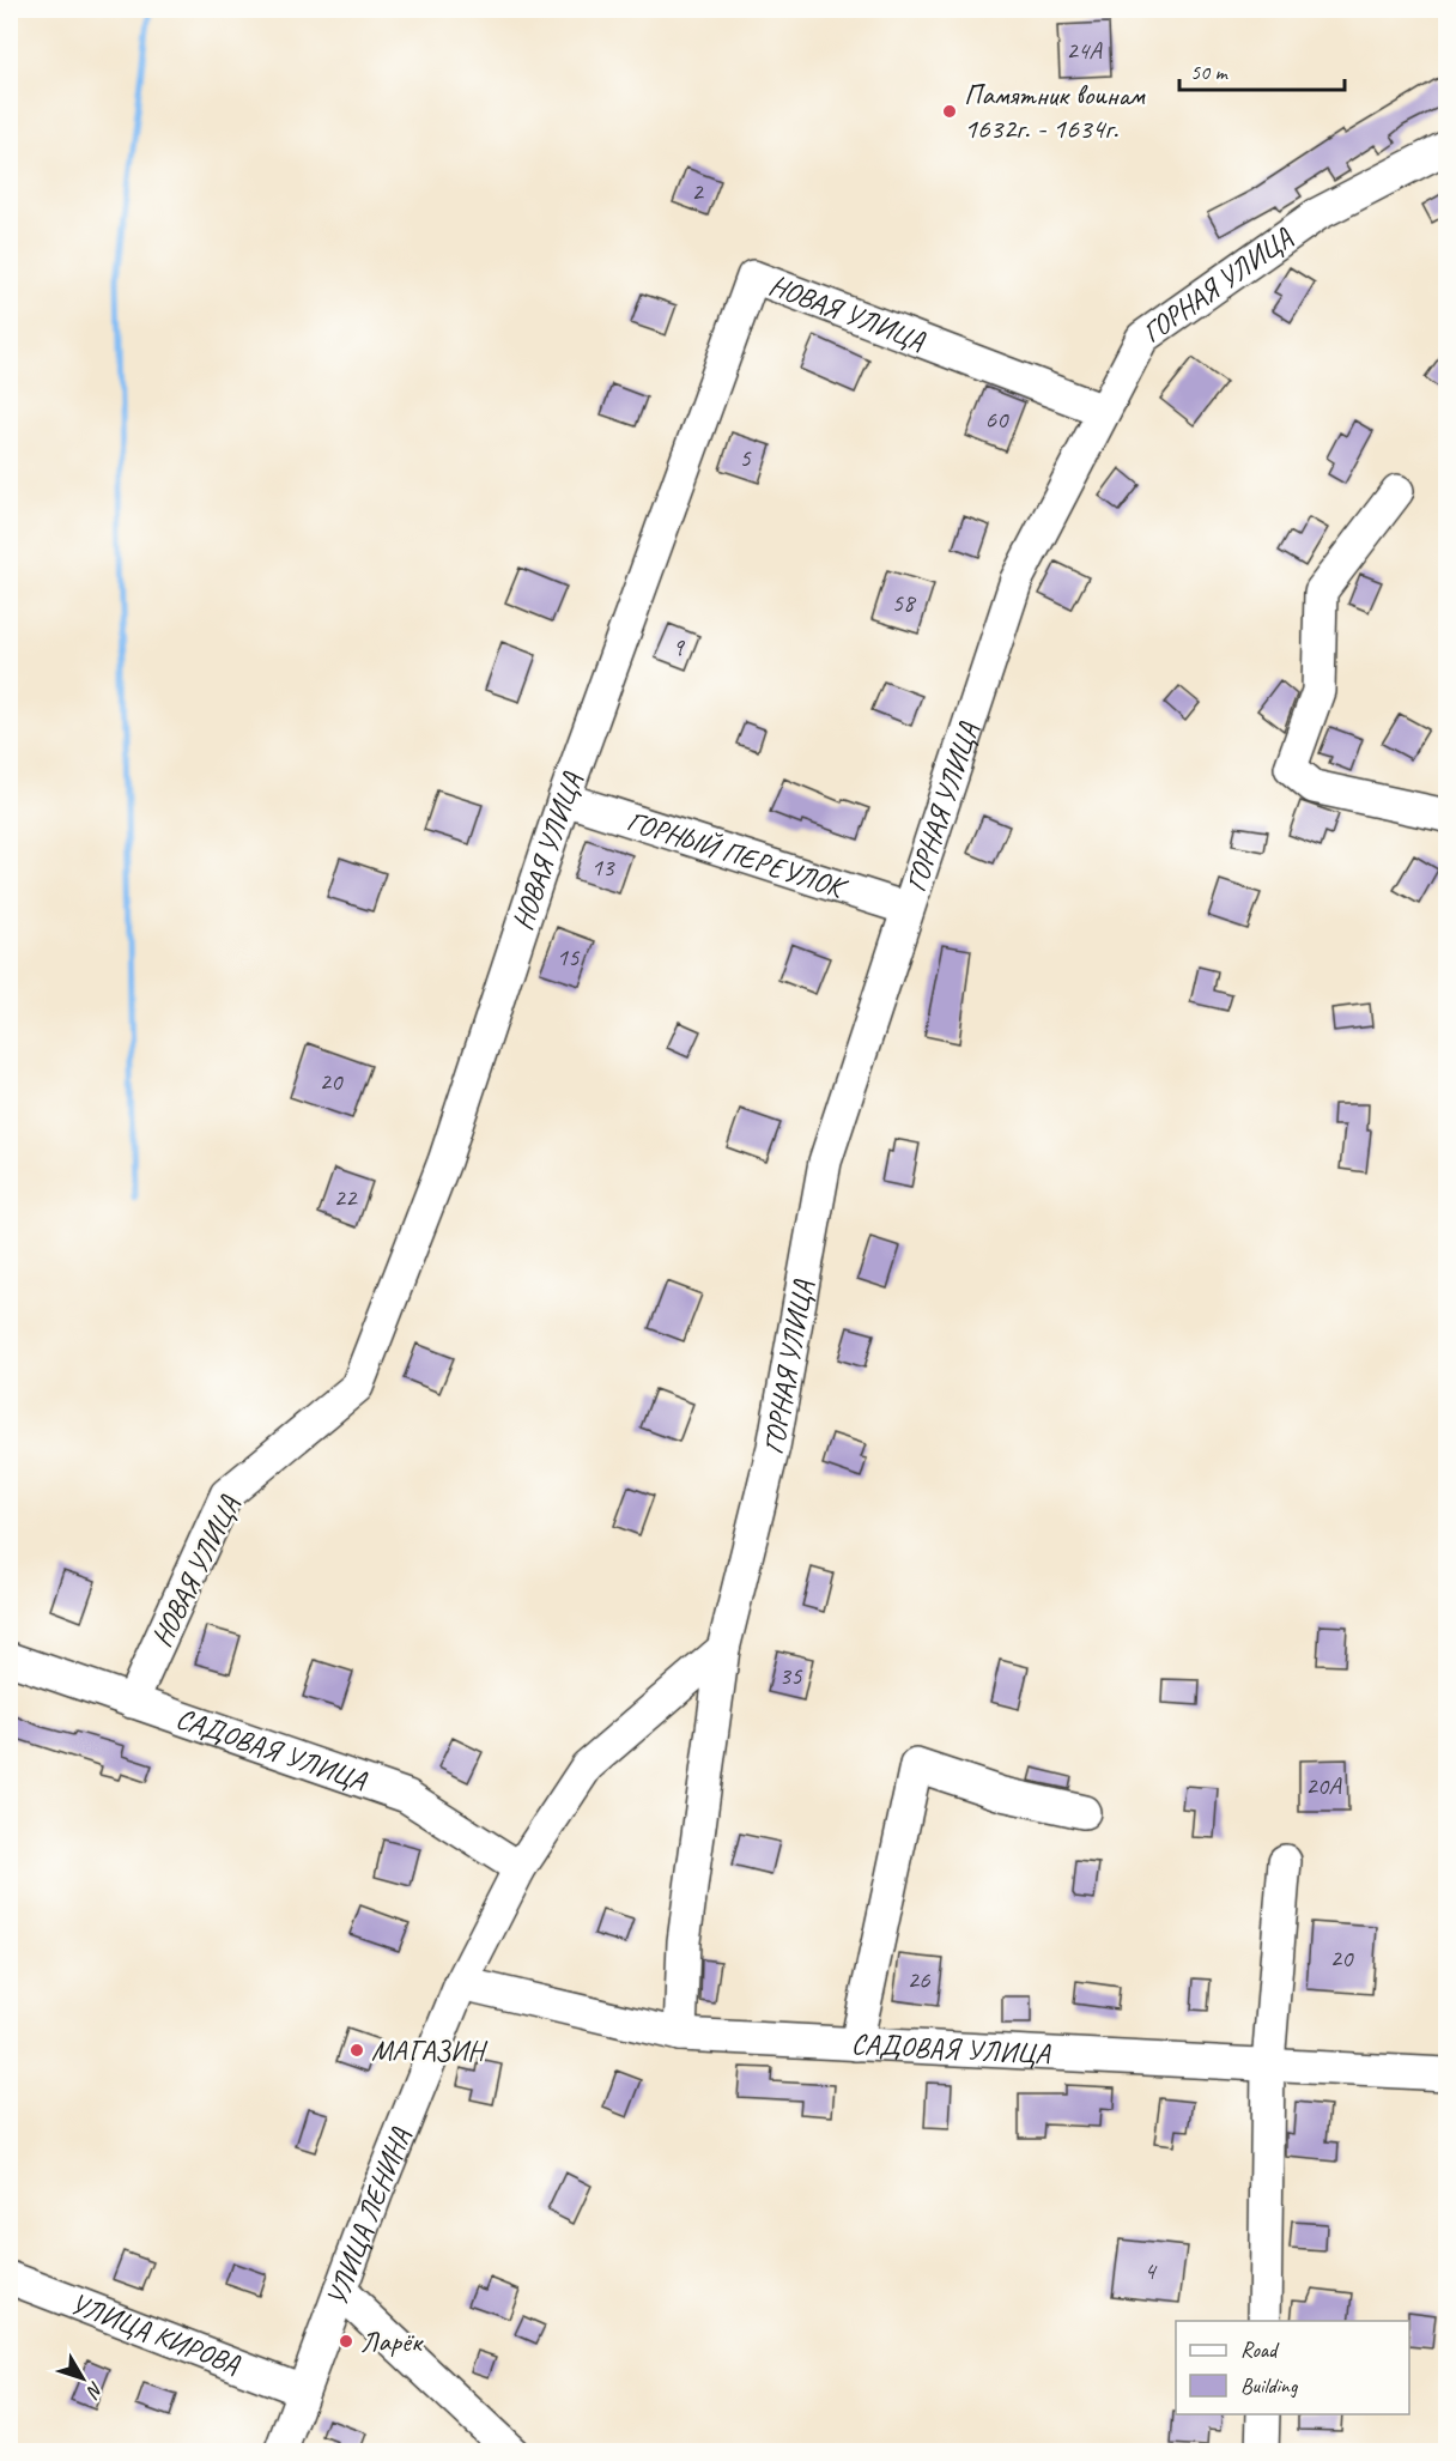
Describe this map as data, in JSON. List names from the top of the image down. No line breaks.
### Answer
{"streets":{"street":["ГОРНАЯ УЛИЦА","НОВАЯ УЛИЦА","ГОРНЫЙ ПЕРЕУЛОК","САДОВАЯ УЛИЦА","УЛИЦА ЛЕНИНА","УЛИЦА КИРОВА"]},"crossings":[["ГОРНАЯ УЛИЦА","НОВАЯ УЛИЦА"],["ГОРНАЯ УЛИЦА","ГОРНЫЙ ПЕРЕУЛОК"],["ГОРНАЯ УЛИЦА","САДОВАЯ УЛИЦА"],["ГОРНАЯ УЛИЦА","УЛИЦА ЛЕНИНА"],["НОВАЯ УЛИЦА","ГОРНЫЙ ПЕРЕУЛОК"],["НОВАЯ УЛИЦА","САДОВАЯ УЛИЦА"],["САДОВАЯ УЛИЦА","УЛИЦА ЛЕНИНА"],["УЛИЦА ЛЕНИНА","УЛИЦА КИРОВА"]],"places":["Памятник воинам 1632г. - 1634г.","МАГАЗИН","Ларёк"],"house_numbers":["24А","2","60","5","58","9","13","15","20","22","35","20А","20","26","4"],"legend":["Road","Building"],"scale_bar":"50 m","north":"bottom right"}
